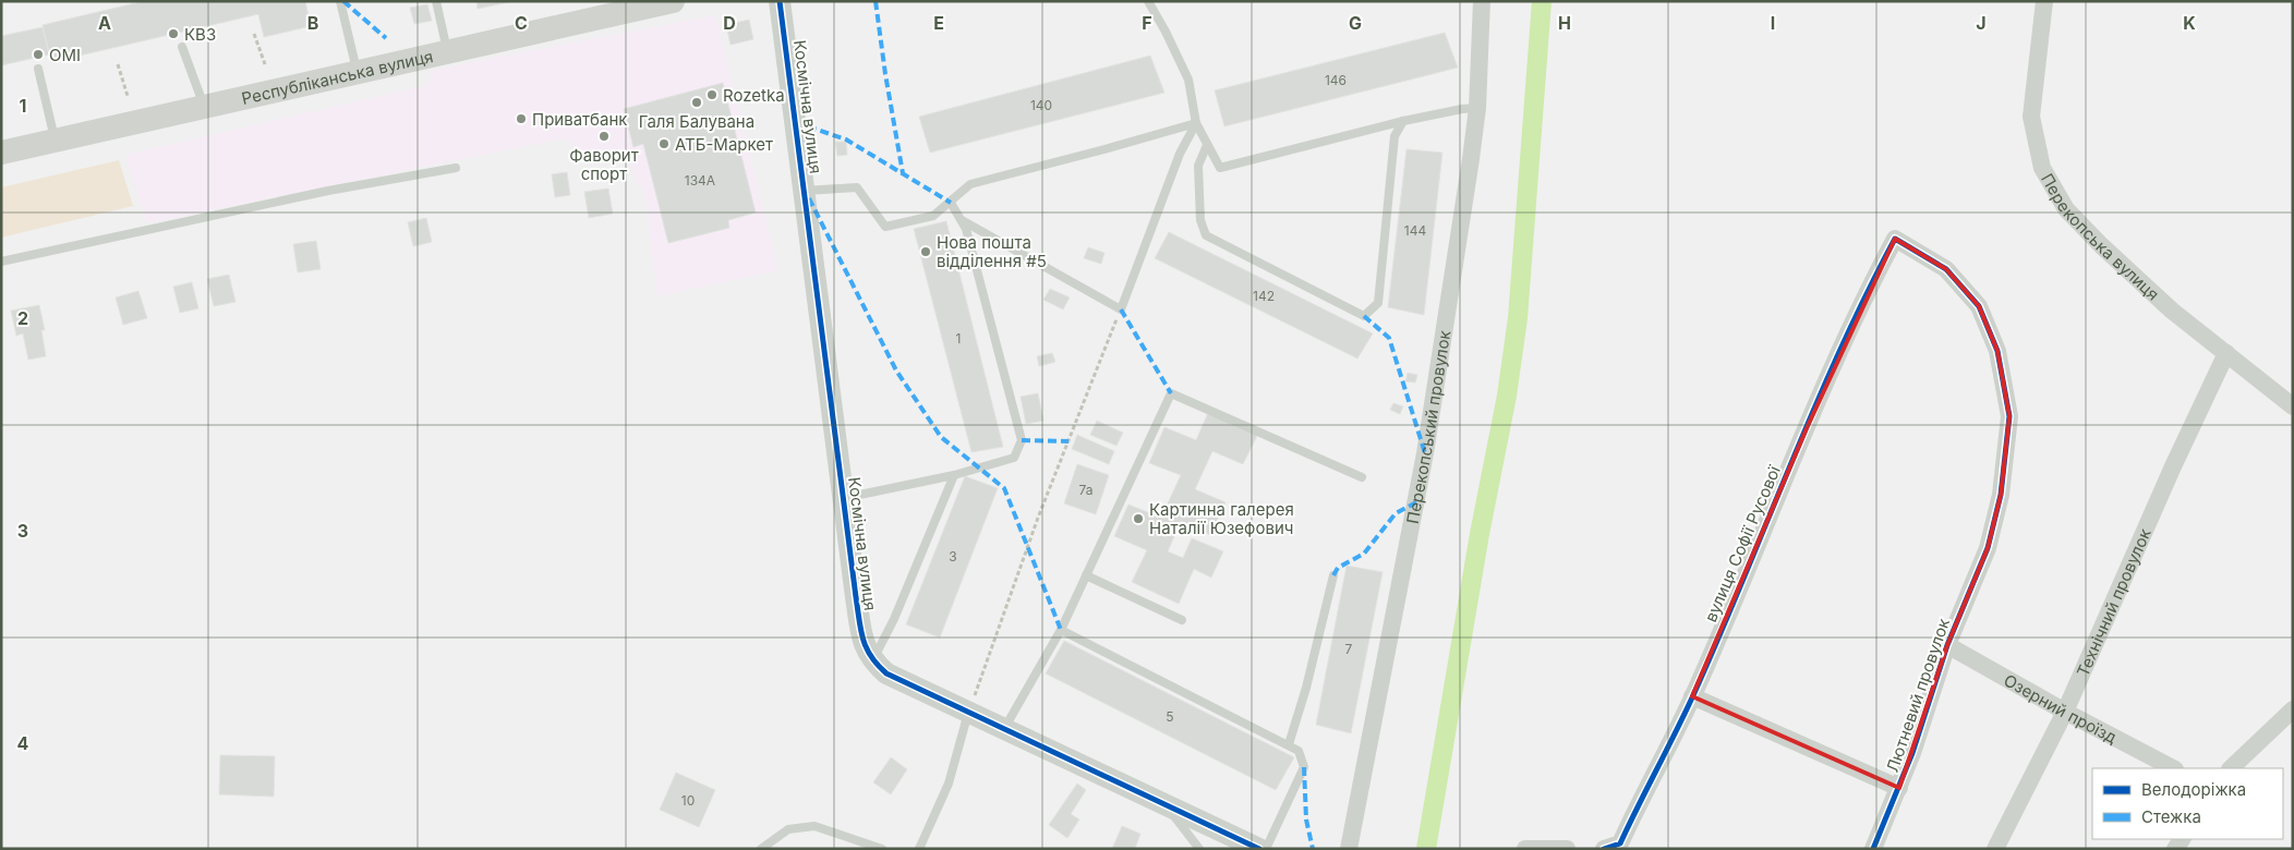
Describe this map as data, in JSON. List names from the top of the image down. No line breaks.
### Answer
{"streets":{"main road":["Республіканська вулиця"],"street":["Космічна вулиця","Перекопська вулиця","Перекопський провулок","вулиця Софії Русової","Технічний провулок","Лютневий провулок","Озерний проїзд"]},"crossings":[["Перекопська вулиця","Технічний провулок"],["вулиця Софії Русової","Лютневий провулок"],["Технічний провулок","Озерний проїзд"],["Лютневий провулок","Озерний проїзд"]],"places":["КВЗ","OMI","Rozetka","Галя Балувана","Приватбанк","Фаворит спорт","АТБ-Маркет","Нова пошта відділення #5","Картинна галерея Наталії Юзефович"],"house_numbers":["146","140","134А","144","142","1","7а","3","7","5","10"],"legend":["Велодоріжка","Стежка"],"grid":{"columns":["A","B","C","D","E","F","G","H","I","J","K"],"rows":["1","2","3","4"]}}
